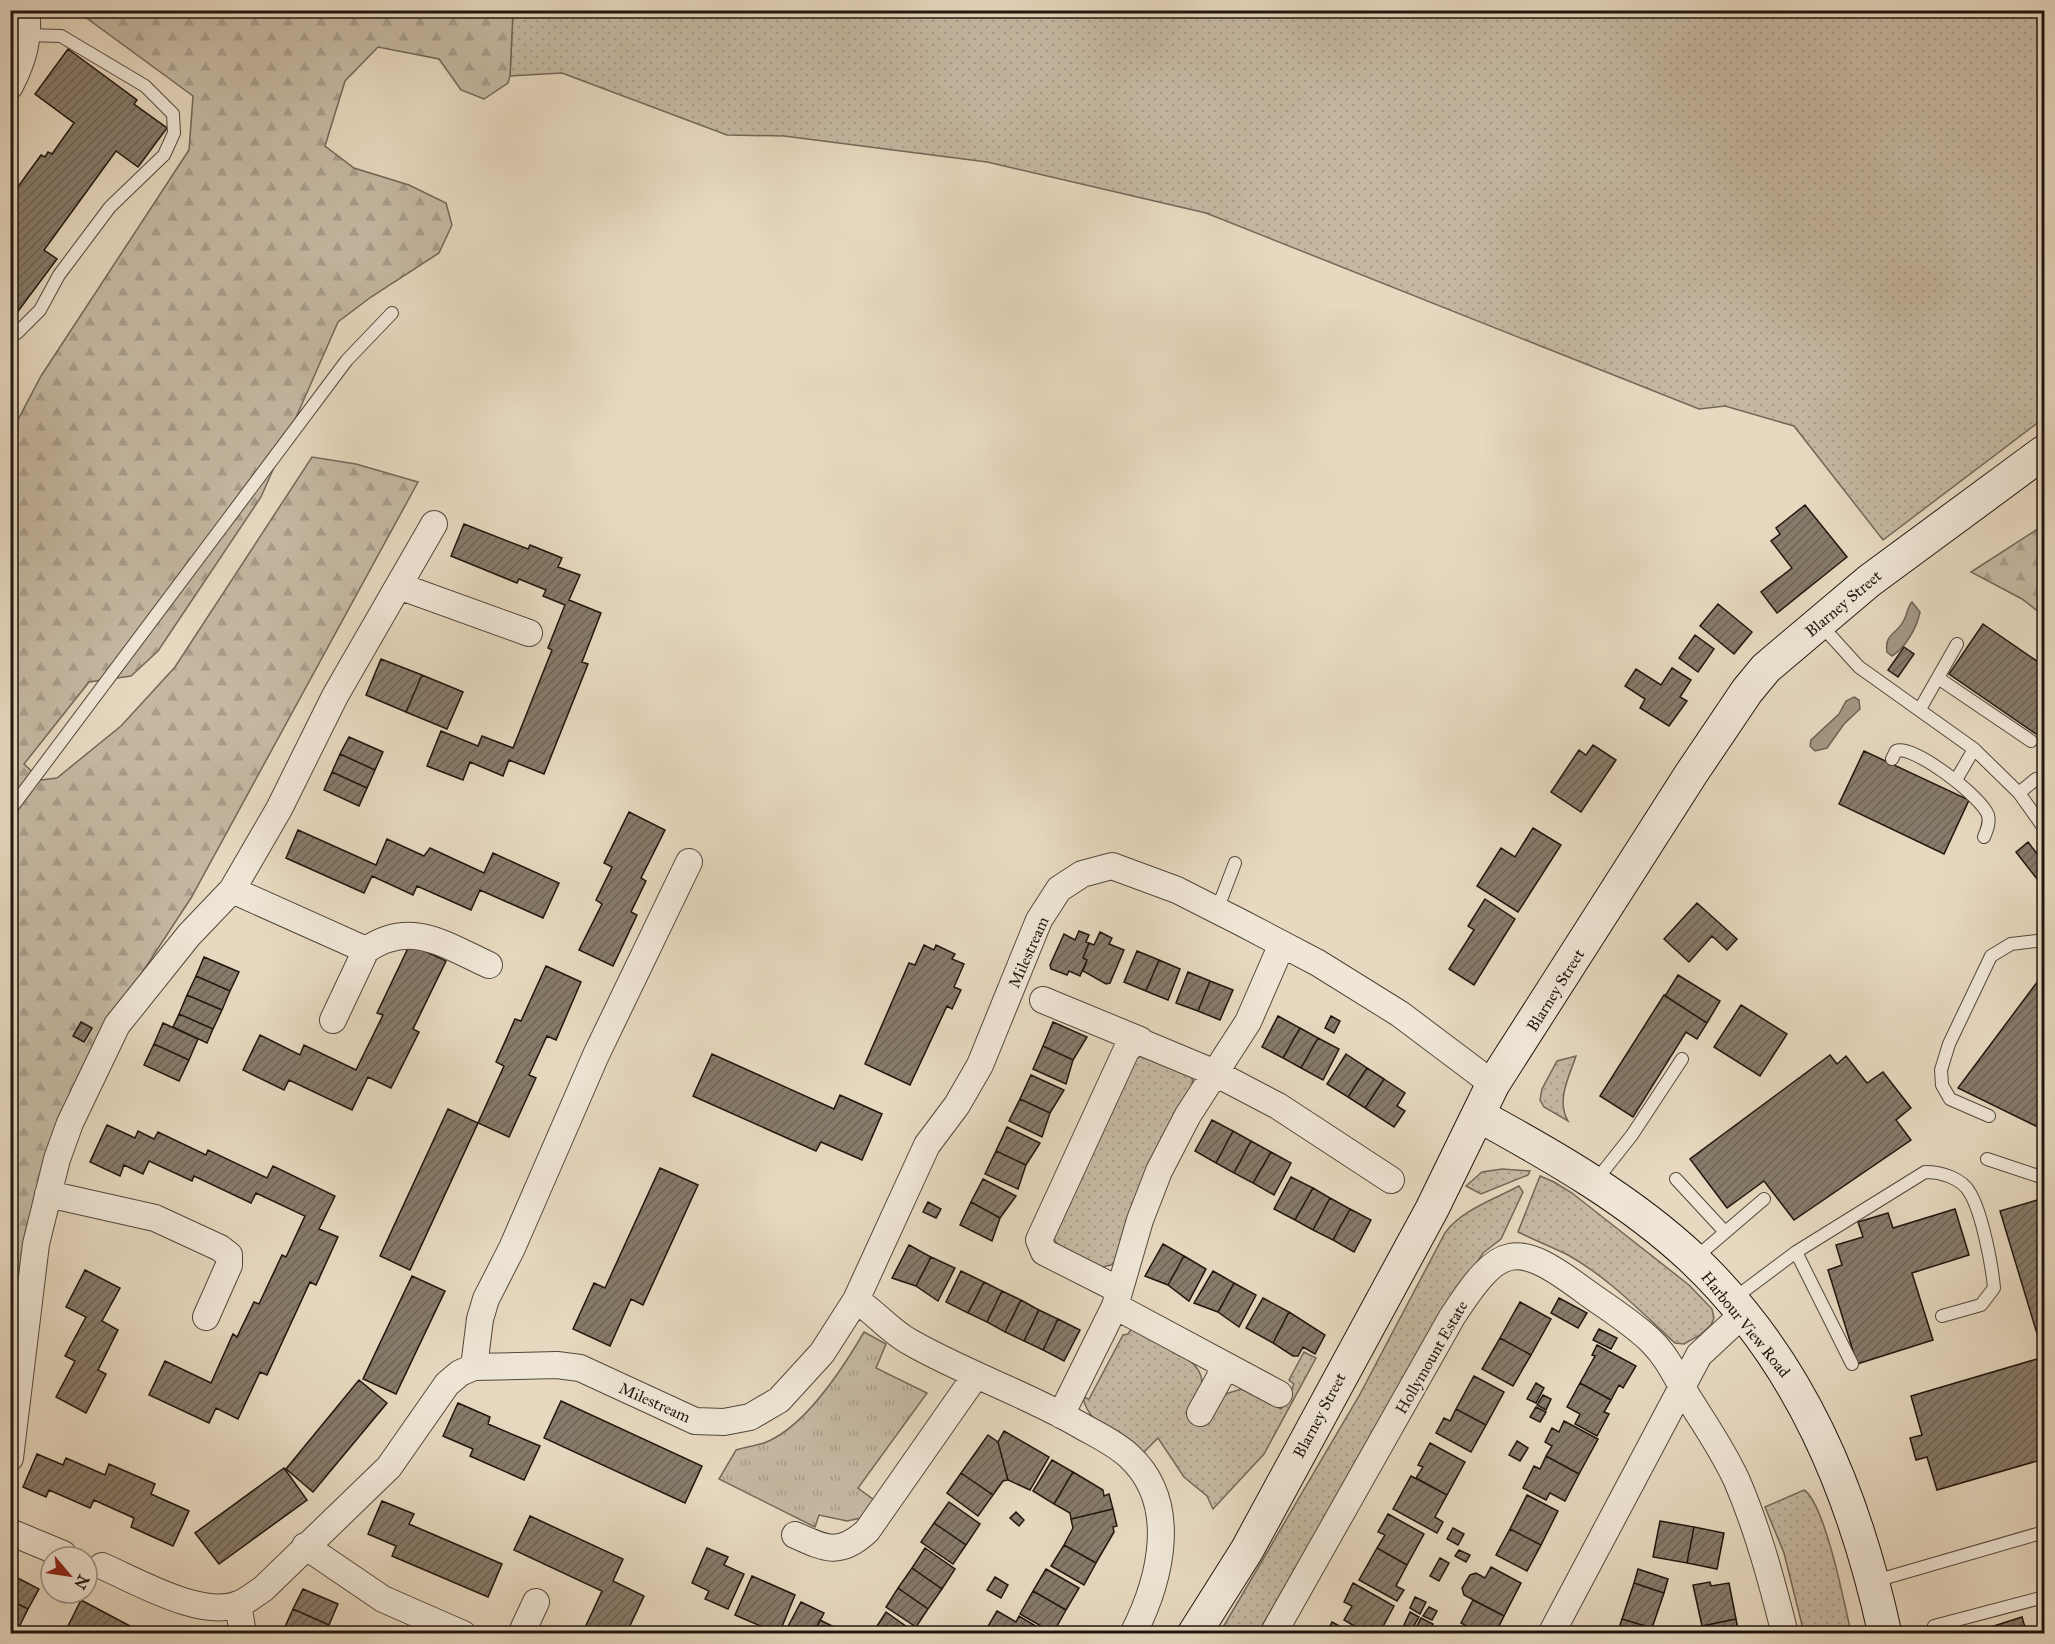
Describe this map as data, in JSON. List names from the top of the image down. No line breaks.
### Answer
{"streets":{"street":["Blarney Street","Milestream","Harbour View Road","Hollymount Estate"]},"crossings":[["Blarney Street","Milestream"],["Blarney Street","Harbour View Road"]],"north":"bottom right"}
